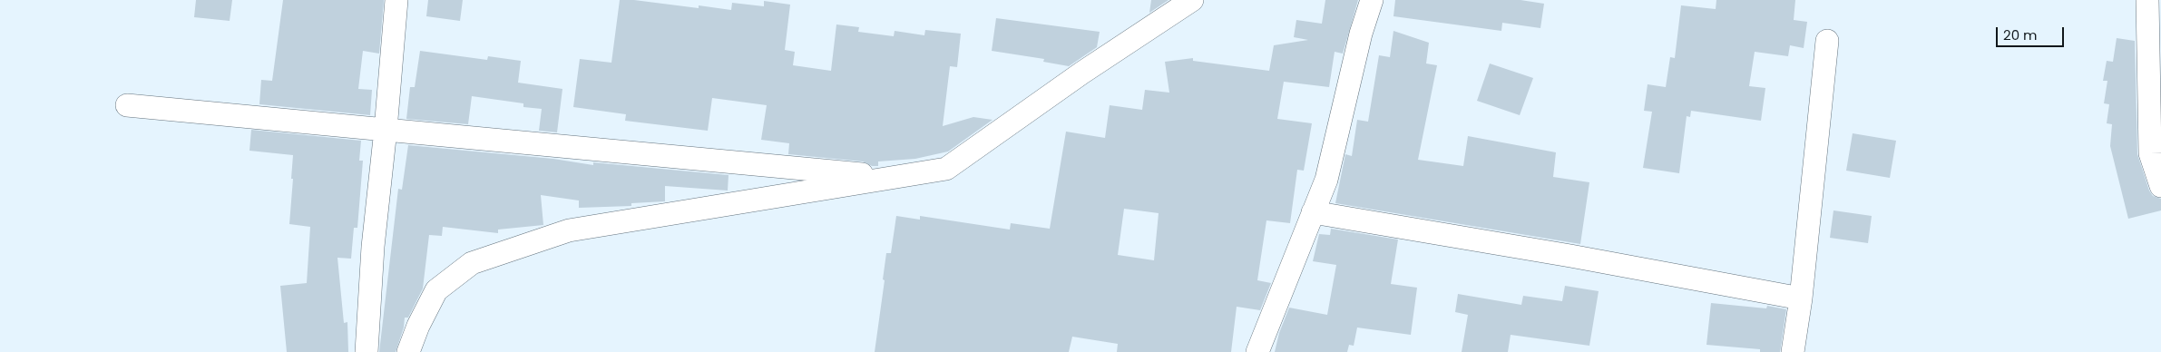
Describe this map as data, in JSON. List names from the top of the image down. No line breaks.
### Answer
{"scale_bar":"20 m"}
